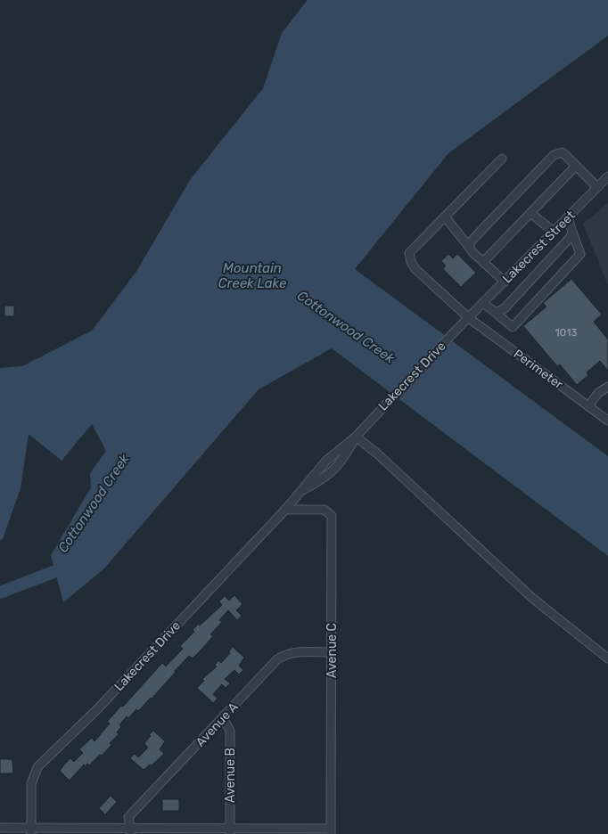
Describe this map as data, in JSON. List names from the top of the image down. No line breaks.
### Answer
{"streets":{"street":["Lakecrest Street","Perimeter","Lakecrest Drive","Avenue C","Avenue A","Avenue B"]},"crossings":[["Lakecrest Street","Perimeter"],["Lakecrest Street","Lakecrest Drive"],["Perimeter","Lakecrest Drive"],["Lakecrest Drive","Avenue C"],["Avenue C","Avenue A"],["Avenue A","Avenue B"]],"water":["Mountain Creek Lake","Cottonwood Creek"],"house_numbers":["1013"]}
